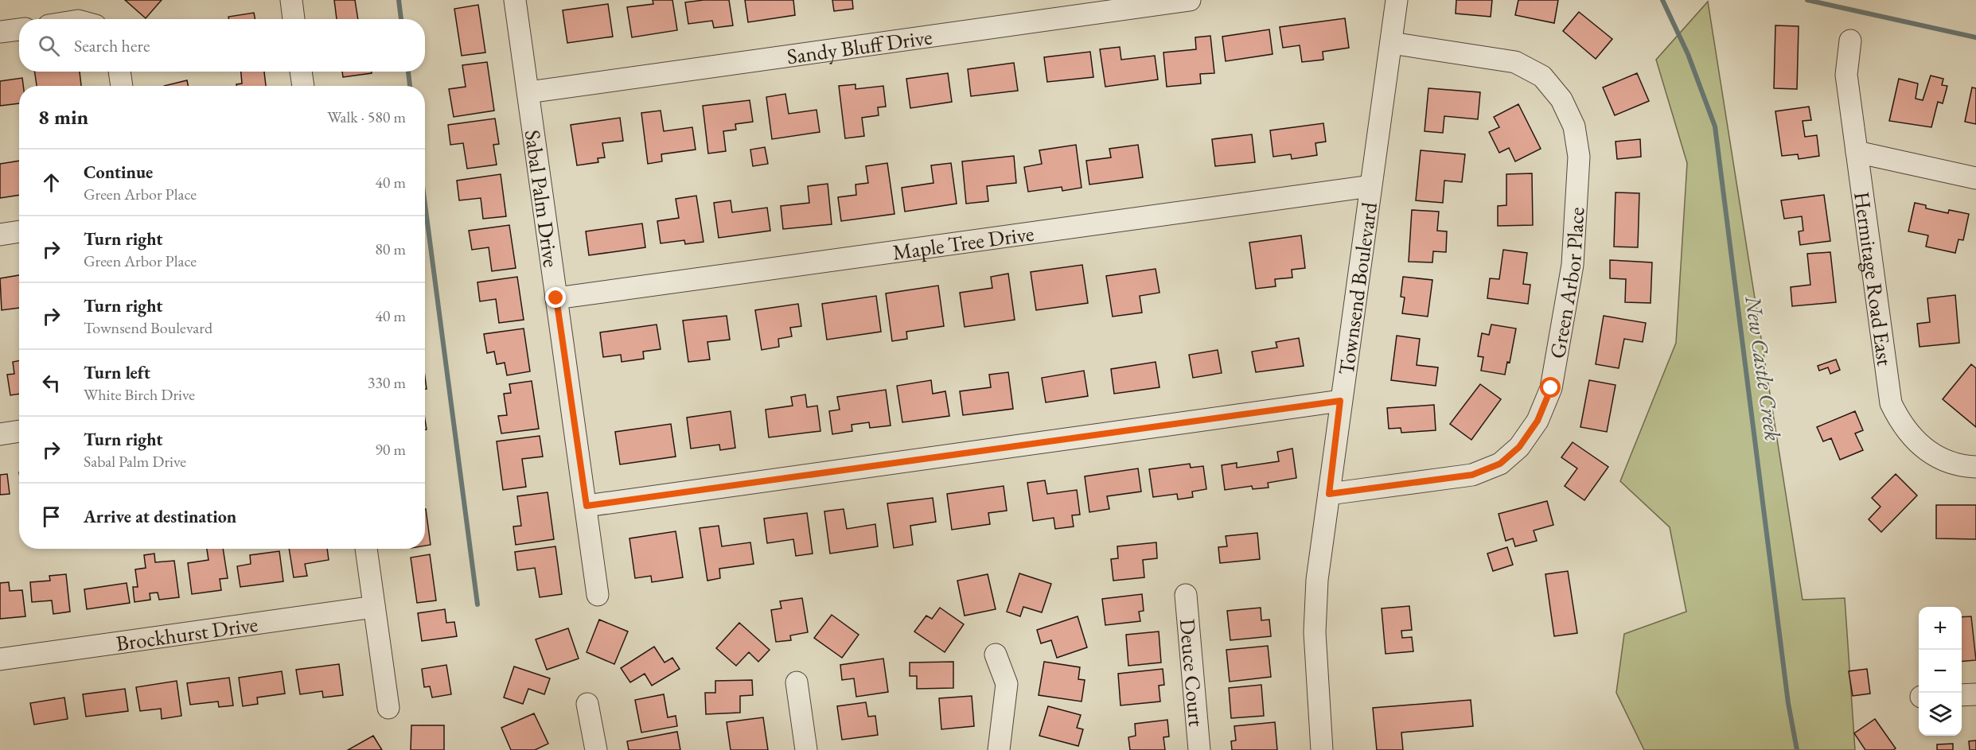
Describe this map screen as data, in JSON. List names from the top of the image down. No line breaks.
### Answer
{"streets":{"street":["Sandy Bluff Drive","Sabal Palm Drive","Maple Tree Drive","Hermitage Road East","Green Arbor Place","Townsend Boulevard","Brockhurst Drive","Deuce Court"]},"crossings":[["Sandy Bluff Drive","Sabal Palm Drive"],["Sabal Palm Drive","Maple Tree Drive"],["Maple Tree Drive","Townsend Boulevard"],["Green Arbor Place","Townsend Boulevard"]],"water":["New Castle Creek"],"page":{"search":"Search here","heading":["8 min","Walk · 580 m"],"list":[["Continue","Green Arbor Place","40 m"],["Turn right","Green Arbor Place","80 m"],["Turn right","Townsend Boulevard","40 m"],["Turn left","White Birch Drive","330 m"],["Turn right","Sabal Palm Drive","90 m"],"Arrive at destination"],"map_buttons":["+","−"]}}
